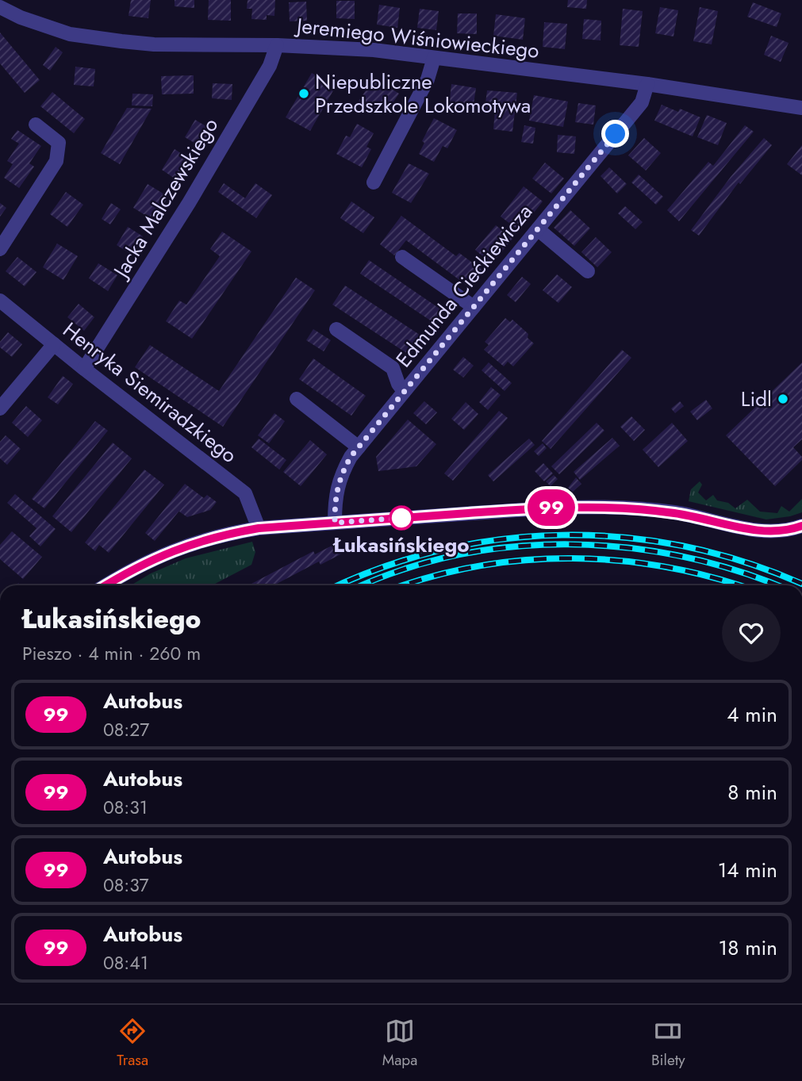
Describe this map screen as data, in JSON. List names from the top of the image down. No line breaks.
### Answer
{"streets":{"street":["Jeremiego Wiśniowieckiego","Jacka Malczewskiego","Edmunda Ciećkiewicza","Henryka Siemiradzkiego"]},"crossings":[["Jeremiego Wiśniowieckiego","Jacka Malczewskiego"],["Jeremiego Wiśniowieckiego","Edmunda Ciećkiewicza"],["Jacka Malczewskiego","Henryka Siemiradzkiego"]],"places":["Niepubliczne Przedszkole Lokomotywa","Lidl","Łukasińskiego"],"lines":["bus line 99"],"page":{"on_map":"99","heading":["Łukasińskiego","Pieszo · 4 min · 260 m"],"list":[{"mark":"99","name":"Autobus","note":"08:27","value":"4 min"},{"mark":"99","name":"Autobus","note":"08:31","value":"8 min"},{"mark":"99","name":"Autobus","note":"08:37","value":"14 min"},{"mark":"99","name":"Autobus","note":"08:41","value":"18 min"}],"tabs":["Trasa","Mapa","Bilety"]}}
